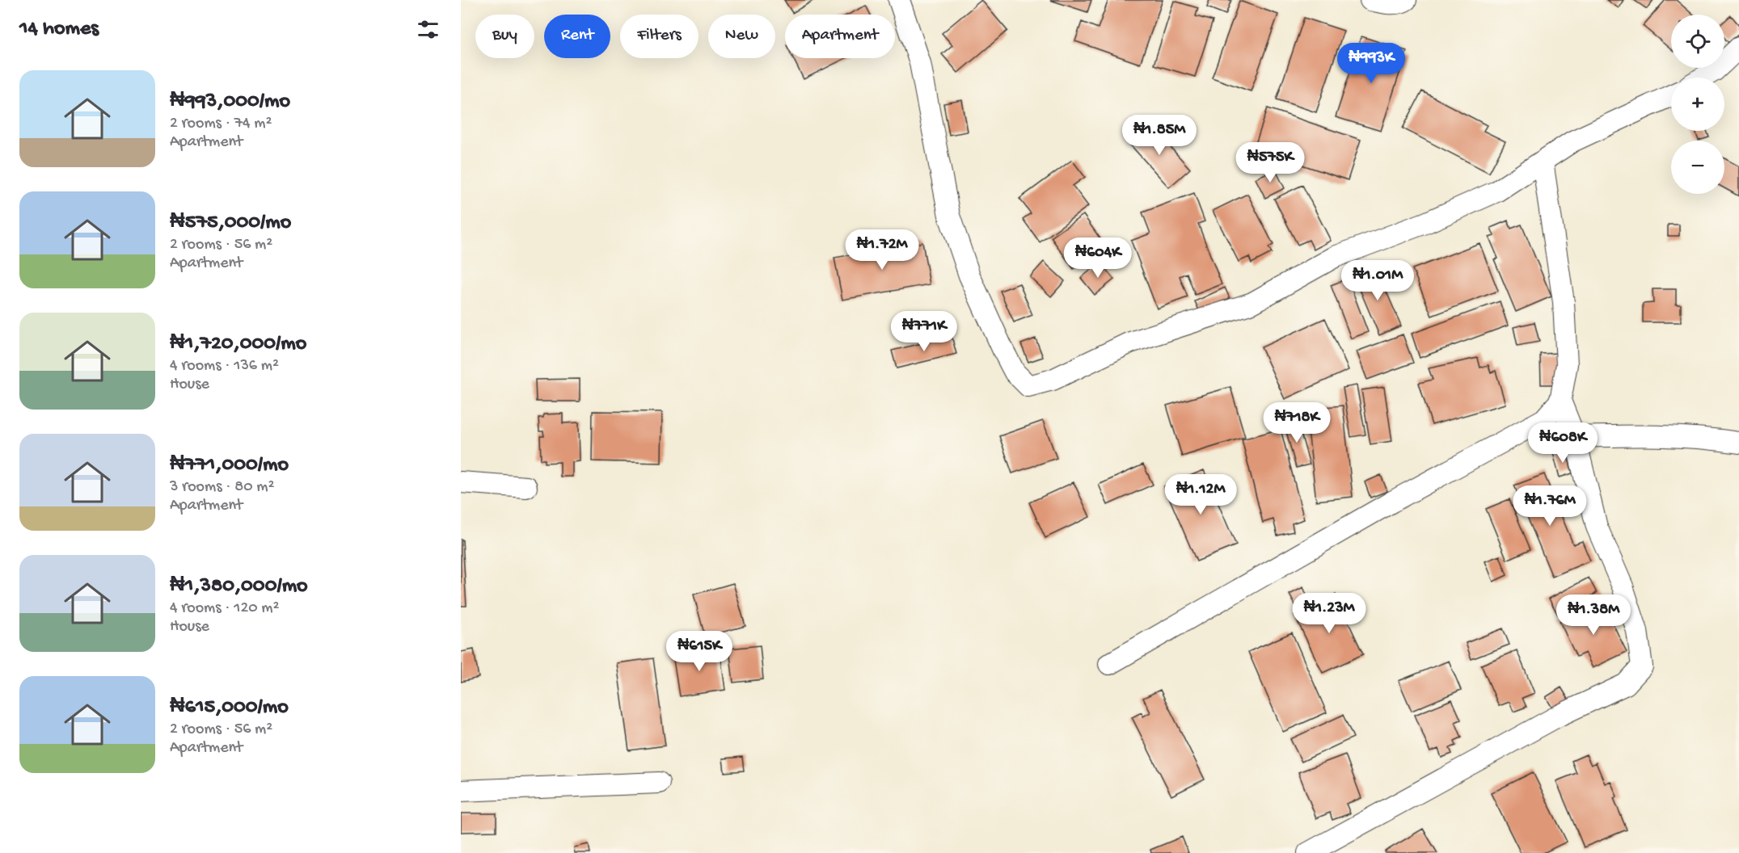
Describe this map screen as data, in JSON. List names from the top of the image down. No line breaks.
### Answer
{"page":{"heading":"14 homes","map_buttons":["+","−"],"chip":["Buy","Rent","Filters","New","Apartment"],"price":["₦993K","₦1.85M","₦575K","₦1.72M","₦604K","₦1.01M","₦771K","₦718K","₦608K","₦1.12M","₦1.76M","₦1.23M","₦1.38M","₦615K"],"list":[{"name":"₦993,000/mo","note":"2 rooms · 74 m² · Apartment"},{"name":"₦575,000/mo","note":"2 rooms · 56 m² · Apartment"},{"name":"₦1,720,000/mo","note":"4 rooms · 136 m² · House"},{"name":"₦771,000/mo","note":"3 rooms · 80 m² · Apartment"},{"name":"₦1,380,000/mo","note":"4 rooms · 120 m² · House"},{"name":"₦615,000/mo","note":"2 rooms · 56 m² · Apartment"}]}}
